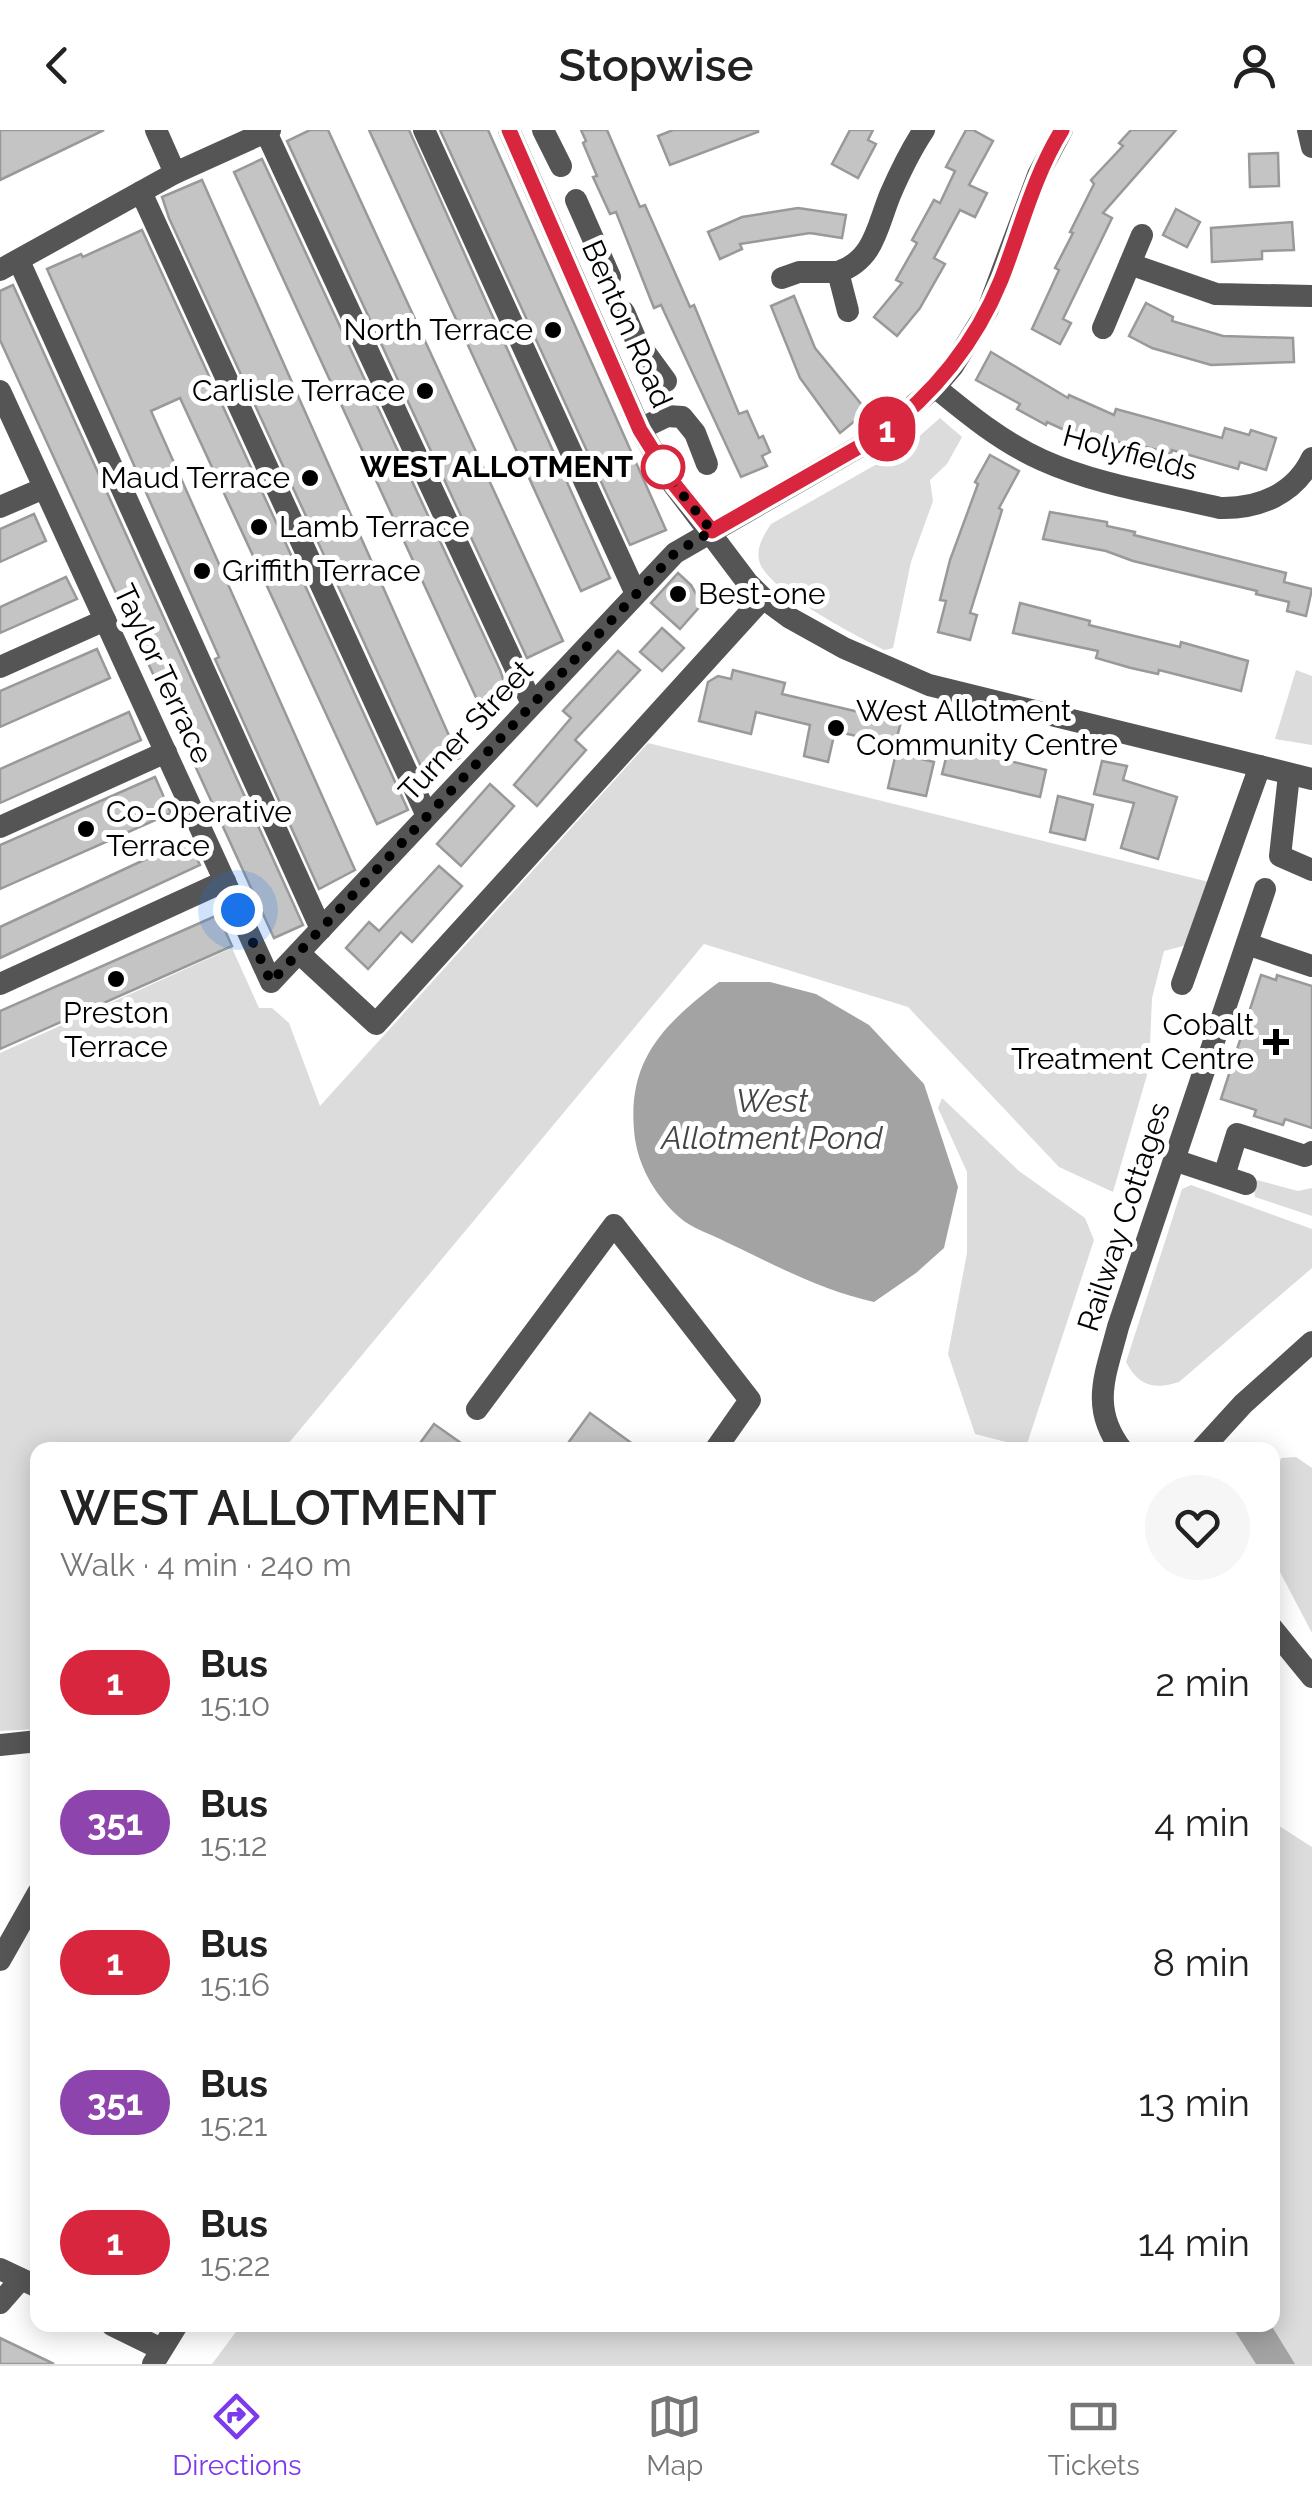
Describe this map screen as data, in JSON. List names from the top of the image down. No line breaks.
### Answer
{"streets":{"street":["Benton Road","Holyfields","Taylor Terrace","Turner Street","Railway Cottages"]},"crossings":[["Benton Road","Turner Street"],["Taylor Terrace","Turner Street"]],"water":["West Allotment Pond"],"places":{"other":["North Terrace","Carlisle Terrace","WEST ALLOTMENT","Maud Terrace","Lamb Terrace","Griffith Terrace","Best-one","West Allotment Community Centre","Co-Operative Terrace","Preston Terrace"],"health":["Cobalt Treatment Centre"]},"lines":["bus line 1"],"page":{"header":"Stopwise","on_map":"1","heading":["WEST ALLOTMENT","Walk · 4 min · 240 m"],"list":[{"mark":"1","name":"Bus","note":"15:10","value":"2 min"},{"mark":"351","name":"Bus","note":"15:12","value":"4 min"},{"mark":"1","name":"Bus","note":"15:16","value":"8 min"},{"mark":"351","name":"Bus","note":"15:21","value":"13 min"},{"mark":"1","name":"Bus","note":"15:22","value":"14 min"}],"tabs":["Directions","Map","Tickets"]}}
